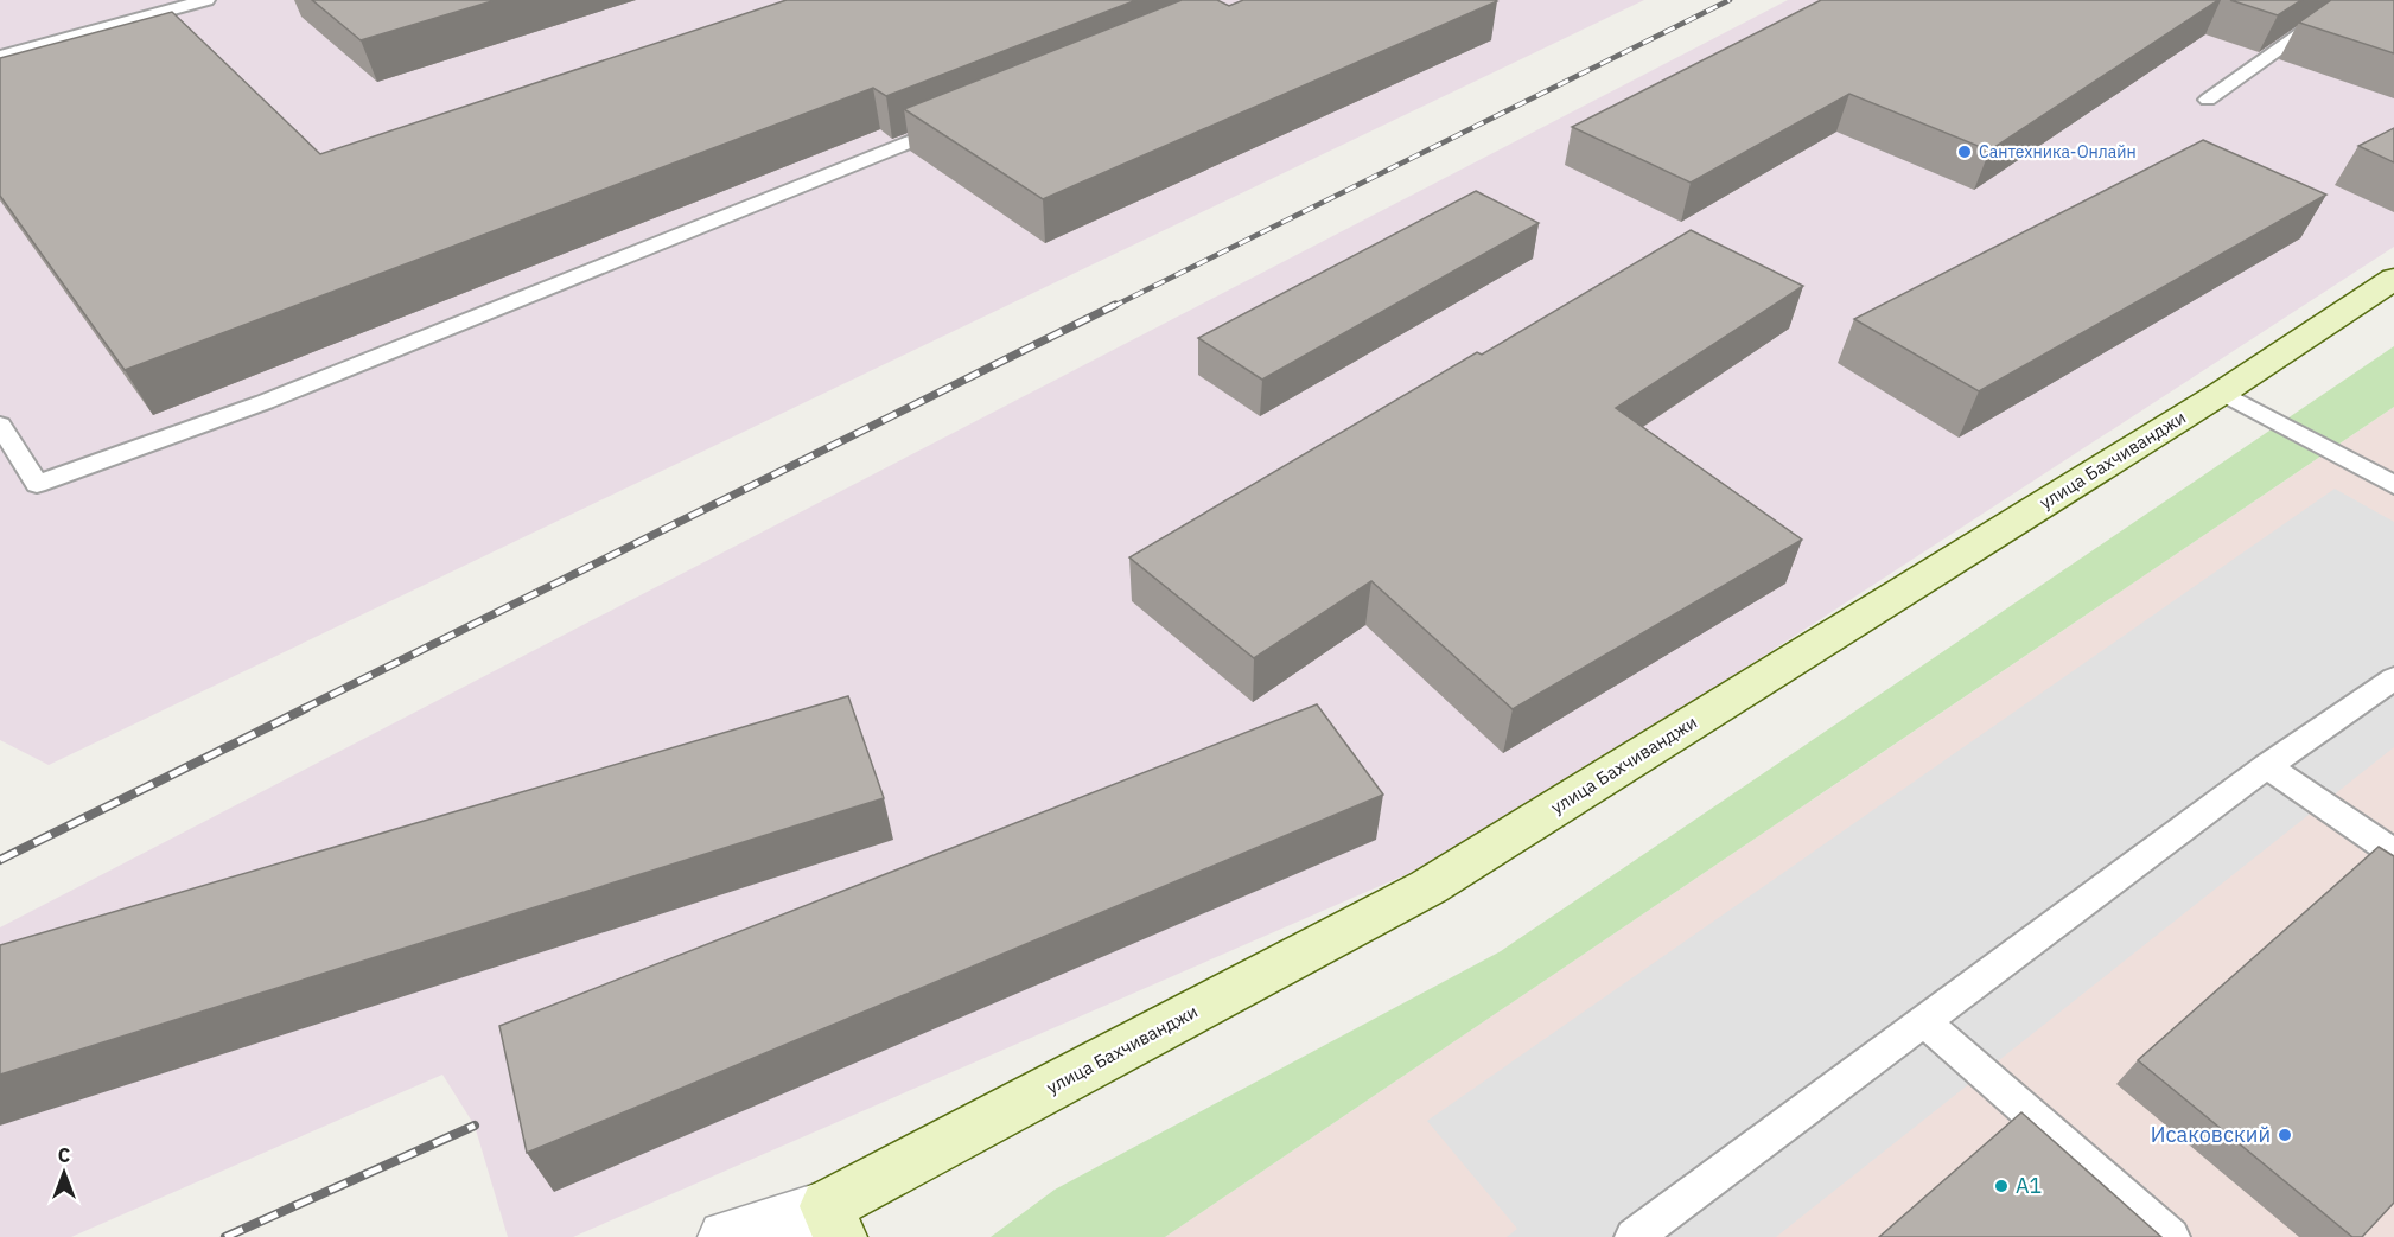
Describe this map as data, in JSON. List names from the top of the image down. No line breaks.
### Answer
{"streets":{"main road":["улица Бахчиванджи"]},"places":["Сантехника-Онлайн","Исаковский","A1"],"north":"top"}
